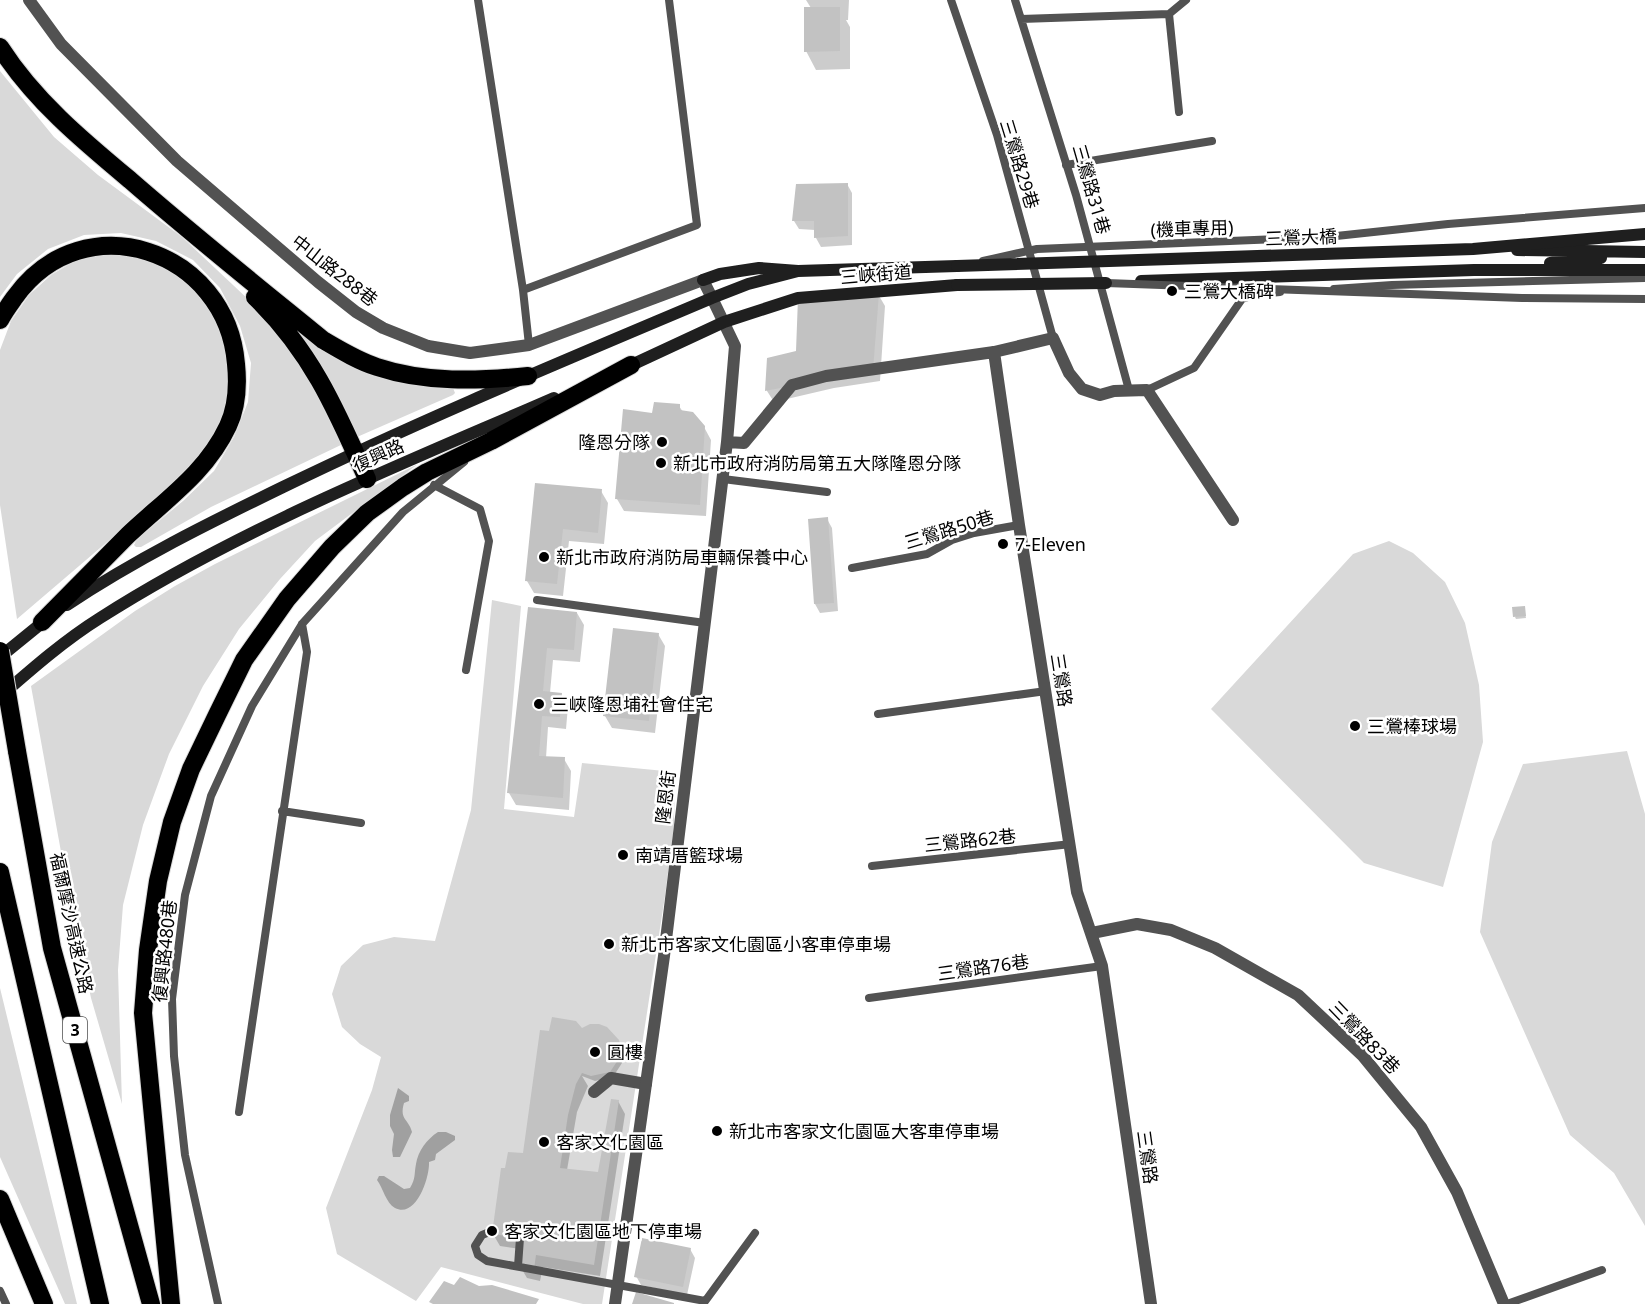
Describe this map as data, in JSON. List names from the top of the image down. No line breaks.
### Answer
{"streets":{"highway":["福爾摩沙高速公路","3"],"main road":["三鶯大橋","三峽街道","復興路"],"street":["中山路288巷","三鶯路","隆恩街","三鶯路83巷"],"lane":["三鶯路29巷","三鶯路31巷","(機車專用)","三鶯路50巷","三鶯路62巷","復興路480巷","三鶯路76巷"]},"crossings":[["(機車專用)","三鶯大橋"],["(機車專用)","三峽街道"],["三鶯大橋","三峽街道"],["中山路288巷","隆恩街"],["三峽街道","復興路"],["復興路","隆恩街"],["三鶯路50巷","三鶯路"],["三鶯路","三鶯路62巷"],["三鶯路","三鶯路76巷"],["三鶯路","三鶯路83巷"]],"places":["三鶯大橋碑","隆恩分隊","新北市政府消防局第五大隊隆恩分隊","7-Eleven","新北市政府消防局車輛保養中心","三峽隆恩埔社會住宅","三鶯棒球場","南靖厝籃球場","新北市客家文化園區小客車停車場","圓樓","新北市客家文化園區大客車停車場","客家文化園區","客家文化園區地下停車場"]}
